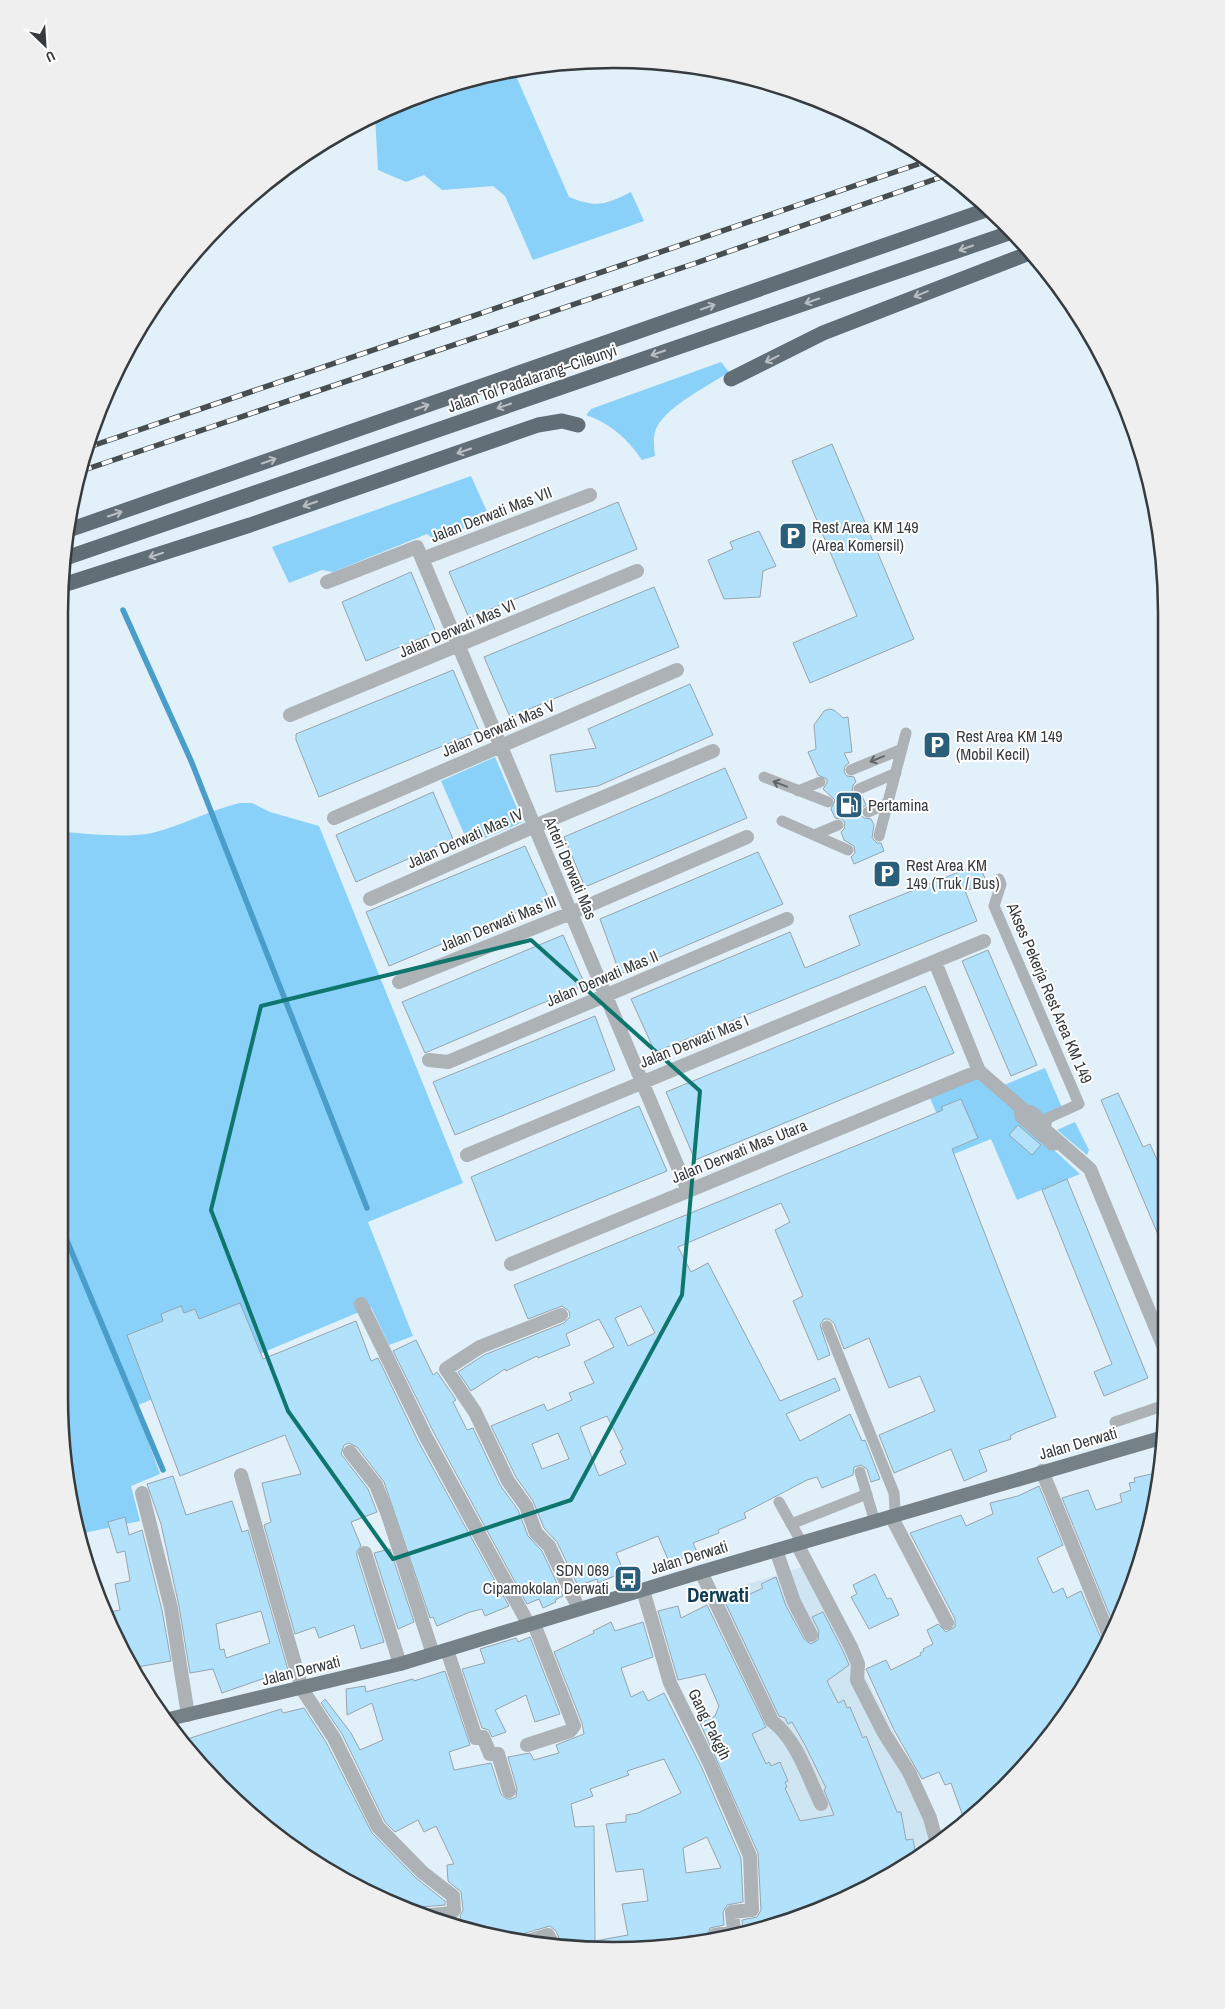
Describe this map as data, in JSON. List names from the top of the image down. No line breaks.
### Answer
{"streets":{"highway":["Jalan Tol Padalarang–Cileunyi"],"main road":["Jalan Derwati"],"street":["Jalan Derwati Mas VII","Jalan Derwati Mas VI","Jalan Derwati Mas V","Jalan Derwati Mas IV","Arteri Derwati Mas","Jalan Derwati Mas III","Jalan Derwati Mas II","Jalan Derwati Mas I","Jalan Derwati Mas Utara","Gang Pakgih"],"lane":["Akses Pekerja Rest Area KM 149"]},"crossings":[["Jalan Derwati Mas VII","Arteri Derwati Mas"],["Jalan Derwati Mas VI","Arteri Derwati Mas"],["Jalan Derwati Mas V","Arteri Derwati Mas"],["Jalan Derwati Mas IV","Arteri Derwati Mas"],["Arteri Derwati Mas","Jalan Derwati Mas III"],["Arteri Derwati Mas","Jalan Derwati Mas II"],["Arteri Derwati Mas","Jalan Derwati Mas I"],["Arteri Derwati Mas","Jalan Derwati Mas Utara"],["Jalan Derwati","Gang Pakgih"]],"districts":["Derwati"],"places":{"parking":["Rest Area KM 149 (Area Komersil)","Rest Area KM 149 (Mobil Kecil)","Rest Area KM 149 (Truk / Bus)"],"fuel station":["Pertamina"],"bus stop":["SDN 069 Cipamokolan Derwati"]},"north":"bottom right"}
